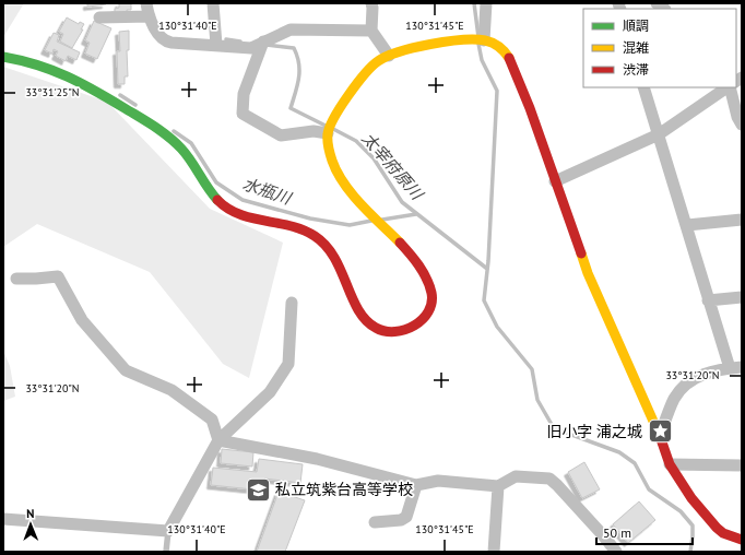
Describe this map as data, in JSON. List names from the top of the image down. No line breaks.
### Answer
{"water":["太宰府原川","水瓶川"],"places":{"place":["旧小字 浦之城"],"school or university":["私立筑紫台高等学校"]},"legend":["順調","混雑","渋滞"],"scale_bar":"50 m","north":"top","coordinates":["130°31'40\"E","130°31'45\"E","33°31'25\"N","33°31'20\"N"]}
